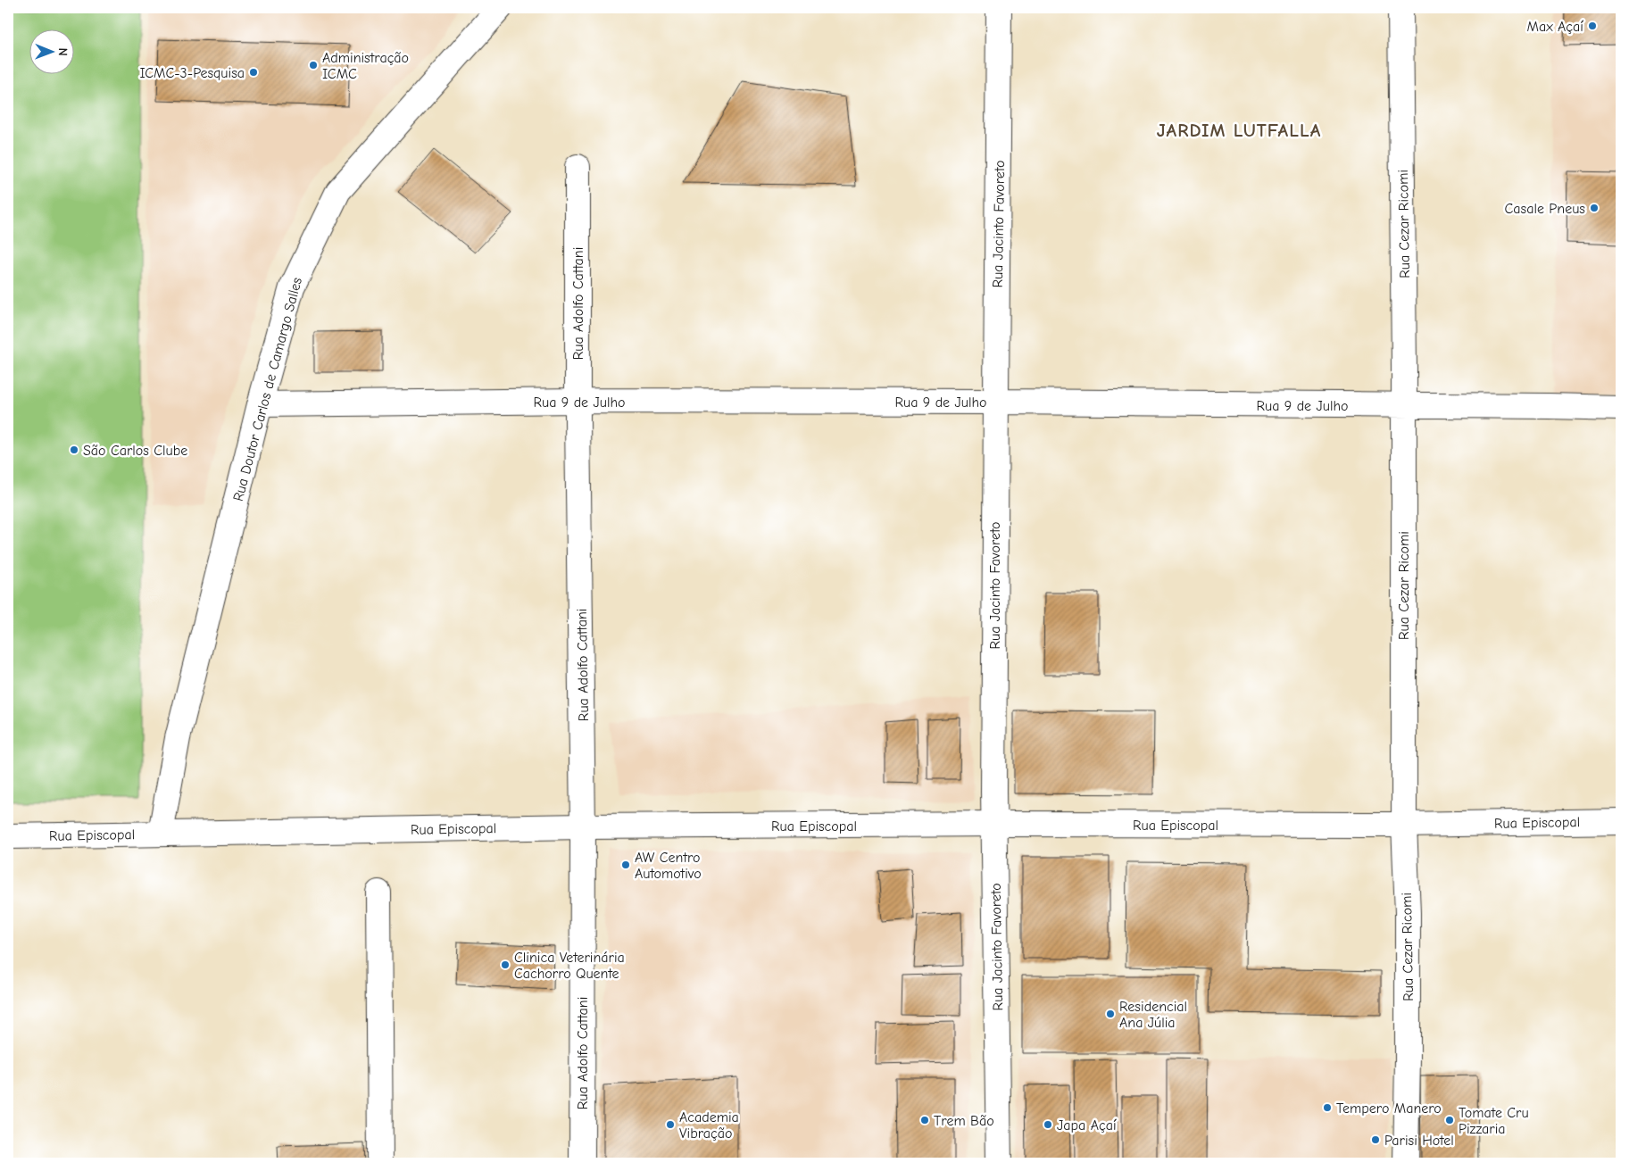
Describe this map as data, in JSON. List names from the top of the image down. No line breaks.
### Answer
{"streets":{"street":["Rua Jacinto Favoreto","Rua Cezar Ricomi","Rua Adolfo Cattani","Rua Doutor Carlos de Camargo Salles","Rua 9 de Julho","Rua Episcopal"]},"crossings":[["Rua Jacinto Favoreto","Rua 9 de Julho"],["Rua Jacinto Favoreto","Rua Episcopal"],["Rua Cezar Ricomi","Rua 9 de Julho"],["Rua Cezar Ricomi","Rua Episcopal"],["Rua Adolfo Cattani","Rua 9 de Julho"],["Rua Adolfo Cattani","Rua Episcopal"],["Rua Doutor Carlos de Camargo Salles","Rua 9 de Julho"],["Rua Doutor Carlos de Camargo Salles","Rua Episcopal"]],"districts":["JARDIM LUTFALLA"],"places":["Max Açaí","Administração ICMC","ICMC-3-Pesquisa","Casale Pneus","São Carlos Clube","AW Centro Automotivo","Clinica Veterinária Cachorro Quente","Residencial Ana Júlia","Tempero Manero","Trem Bão","Tomate Cru Pizzaria","Academia Vibração","Japa Açaí","Parisi Hotel"],"north":"right"}
